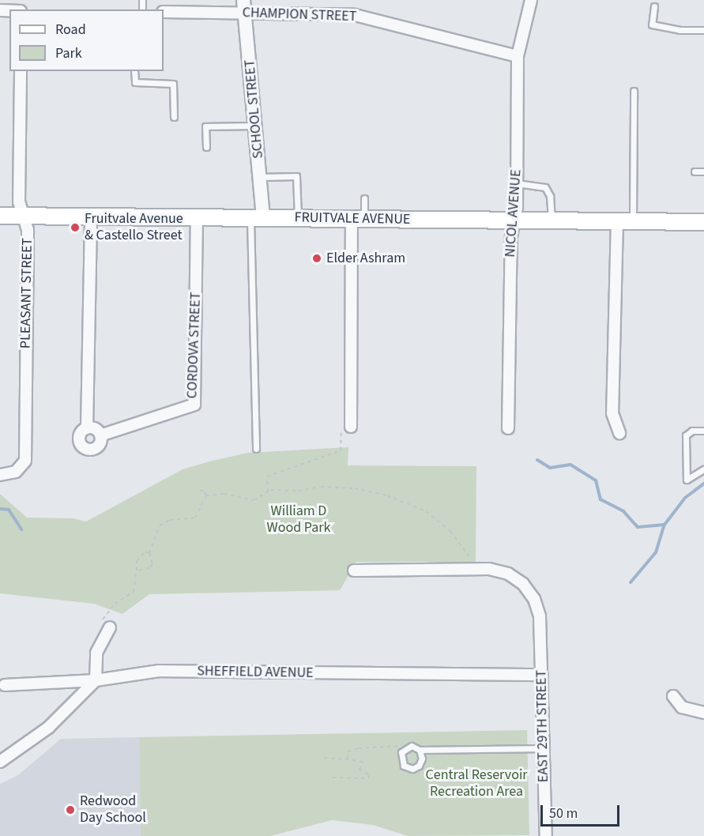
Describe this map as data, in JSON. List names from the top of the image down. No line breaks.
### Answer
{"streets":{"main road":["FRUITVALE AVENUE"],"street":["CHAMPION STREET","SCHOOL STREET","NICOL AVENUE","PLEASANT STREET","CORDOVA STREET","SHEFFIELD AVENUE","EAST 29TH STREET"]},"crossings":[["CHAMPION STREET","SCHOOL STREET"],["CHAMPION STREET","NICOL AVENUE"],["SCHOOL STREET","FRUITVALE AVENUE"],["NICOL AVENUE","FRUITVALE AVENUE"],["FRUITVALE AVENUE","PLEASANT STREET"],["FRUITVALE AVENUE","CORDOVA STREET"],["SHEFFIELD AVENUE","EAST 29TH STREET"]],"parks":["William D Wood Park","Central Reservoir Recreation Area"],"places":["Fruitvale Avenue & Castello Street","Elder Ashram","Redwood Day School"],"legend":["Road","Park"],"scale_bar":"50 m"}
